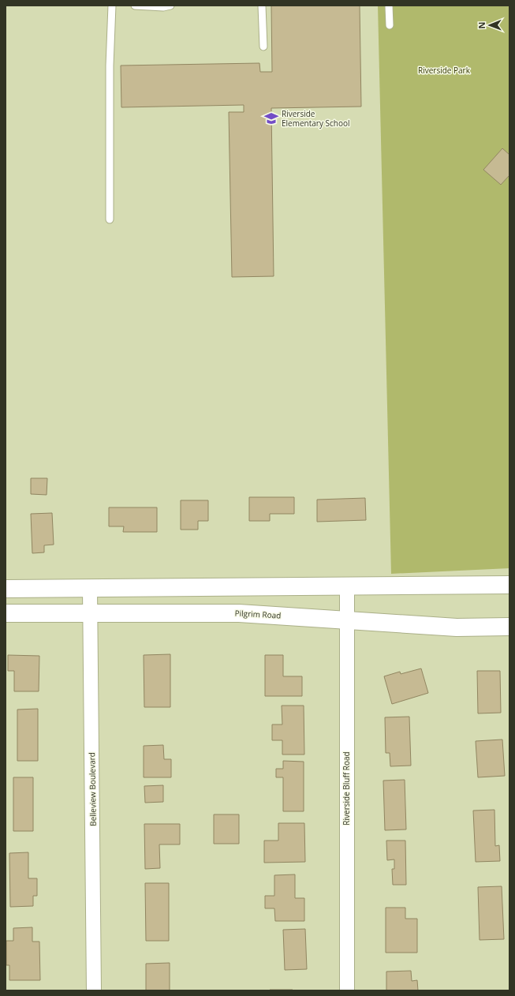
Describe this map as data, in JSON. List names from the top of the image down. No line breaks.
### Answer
{"streets":{"street":["Pilgrim Road","Riverside Bluff Road","Belleview Boulevard"]},"crossings":[["Pilgrim Road","Riverside Bluff Road"],["Pilgrim Road","Belleview Boulevard"]],"parks":["Riverside Park"],"places":{"school or university":["Riverside Elementary School"]},"north":"left"}
